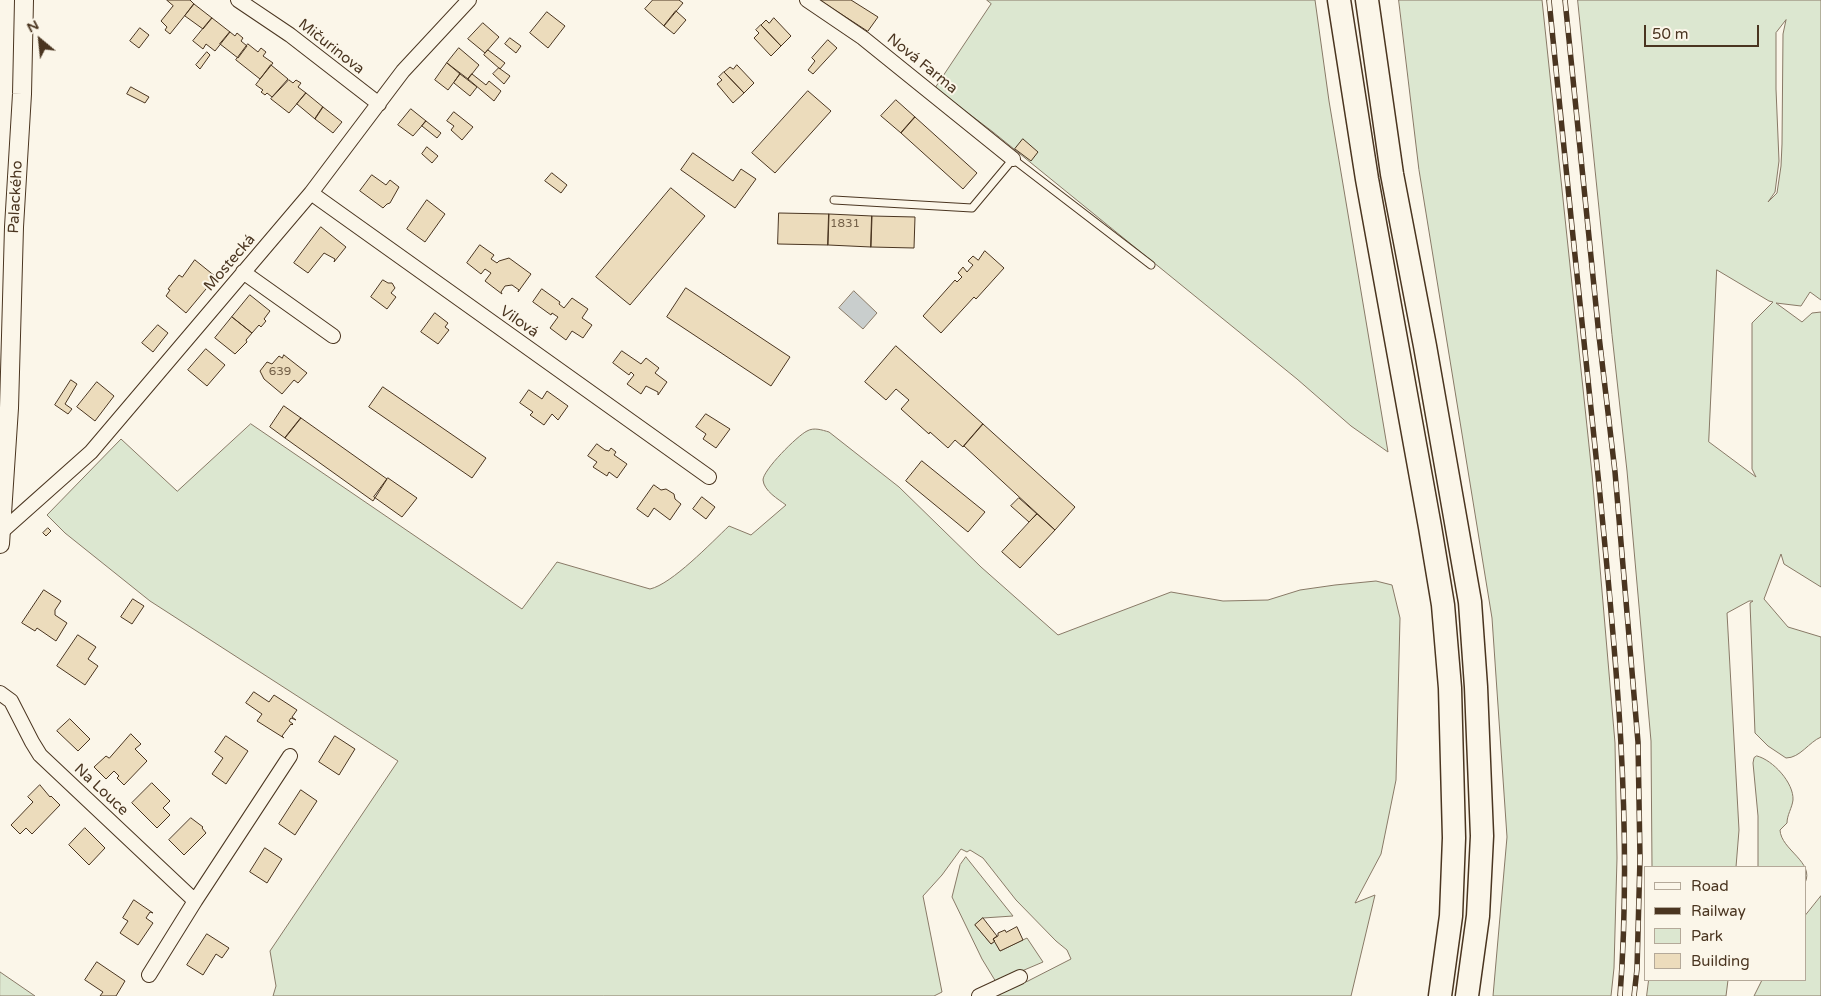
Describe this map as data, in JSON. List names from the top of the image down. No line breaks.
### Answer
{"streets":{"street":["Mičurinova","Nová Farma","Palackého","Mostecká","Vilová","Na Louce"]},"crossings":[["Mičurinova","Mostecká"],["Palackého","Mostecká"],["Mostecká","Vilová"]],"house_numbers":["1831","639"],"legend":["Road","Railway","Park","Building"],"scale_bar":"50 m","north":"top left"}
